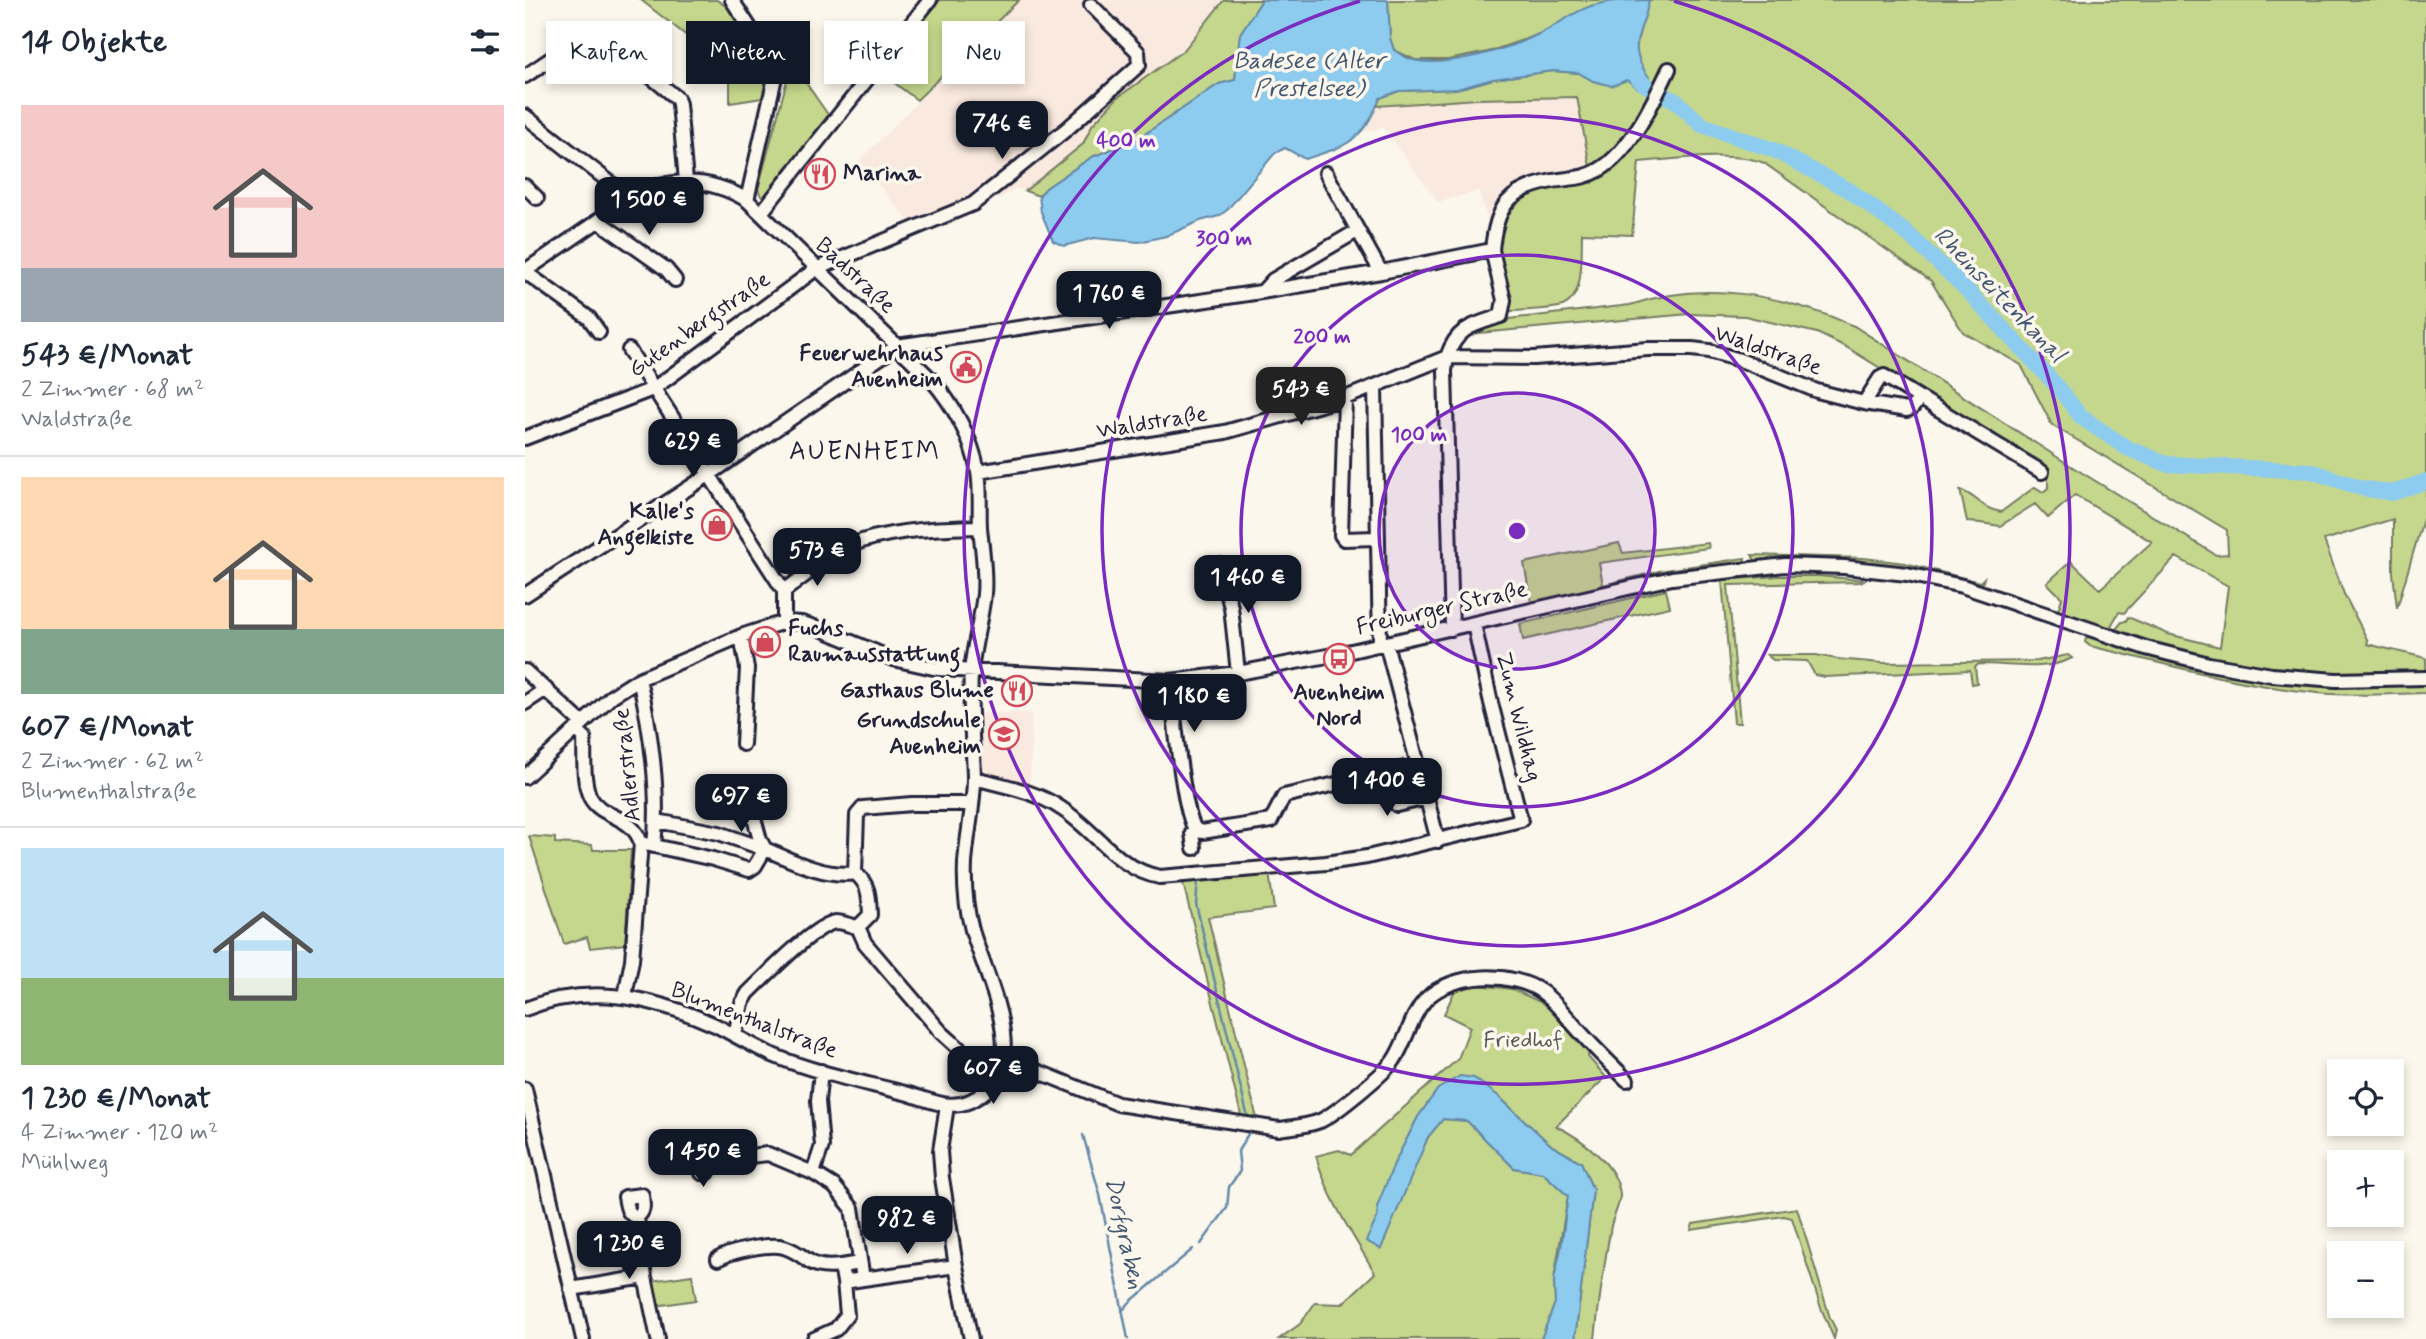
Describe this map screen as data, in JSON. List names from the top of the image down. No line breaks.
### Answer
{"streets":{"street":["Badstraße","Gutenbergstraße","Waldstraße","Freiburger Straße","Zum Wildhag","Adlerstraße","Blumenthalstraße"]},"crossings":[["Badstraße","Gutenbergstraße"],["Badstraße","Waldstraße"],["Badstraße","Freiburger Straße"],["Freiburger Straße","Zum Wildhag"],["Freiburger Straße","Adlerstraße"],["Adlerstraße","Blumenthalstraße"]],"districts":["AUENHEIM"],"water":["Badesee (Alter Prestelsee)","Rheinseitenkanal","Dorfgraben"],"parks":["Friedhof"],"places":{"restaurant":["Marina","Gasthaus Blume"],"public building":["Feuerwehrhaus Auenheim"],"shop":["Kalle's Angelkiste","Fuchs Raumausstattung"],"bus stop":["Auenheim Nord"],"school or university":["Grundschule Auenheim"]},"page":{"heading":"14 Objekte","chip":["Kaufen","Mieten","Filter","Neu"],"list":[{"name":"543 €/Monat","note":"2 Zimmer · 68 m² · Waldstraße"},{"name":"607 €/Monat","note":"2 Zimmer · 62 m² · Blumenthalstraße"},{"name":"1 230 €/Monat","note":"4 Zimmer · 120 m² · Mühlweg"}],"price":["746 €","1 500 €","1 760 €","543 €","629 €","573 €","1 460 €","1 180 €","1 400 €","697 €","607 €","1 450 €","982 €","1 230 €"],"map_buttons":["+","−"]},"rings":["400 m","300 m","200 m","100 m"]}
